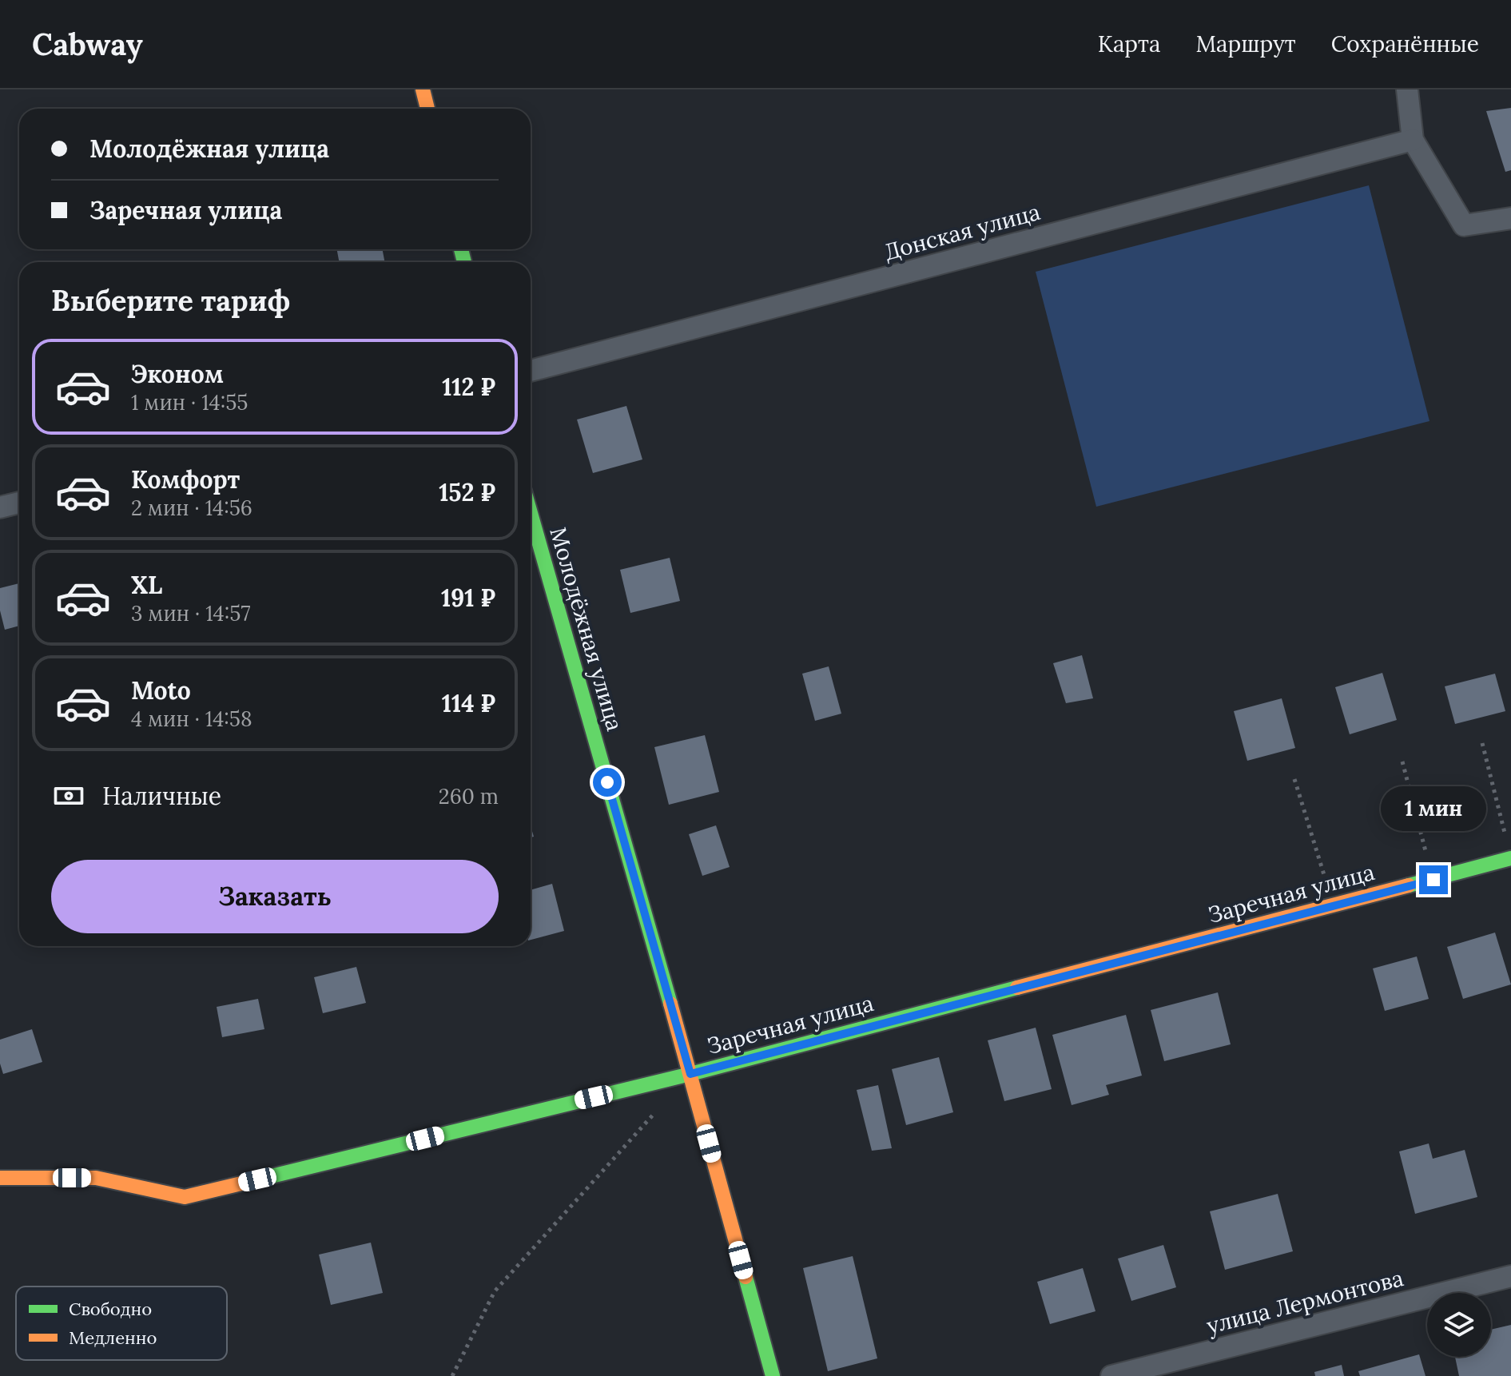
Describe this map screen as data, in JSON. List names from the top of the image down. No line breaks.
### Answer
{"streets":{"street":["Донская улица","Молодёжная улица","Заречная улица","улица Лермонтова"]},"crossings":[["Молодёжная улица","Заречная улица"]],"legend":["Свободно","Медленно"],"page":{"header":"Cabway","nav":["Карта","Маршрут","Сохранённые"],"banner":["Молодёжная улица","Заречная улица"],"heading":"Выберите тариф","list":[{"name":"Эконом","note":"1 мин · 14:55","value":"112 ₽"},{"name":"Комфорт","note":"2 мин · 14:56","value":"152 ₽"},{"name":"XL","note":"3 мин · 14:57","value":"191 ₽"},{"name":"Moto","note":"4 мин · 14:58","value":"114 ₽"}],"pay":["Наличные","260 m"],"bubble":"1 мин","buttons":"Заказать"}}
